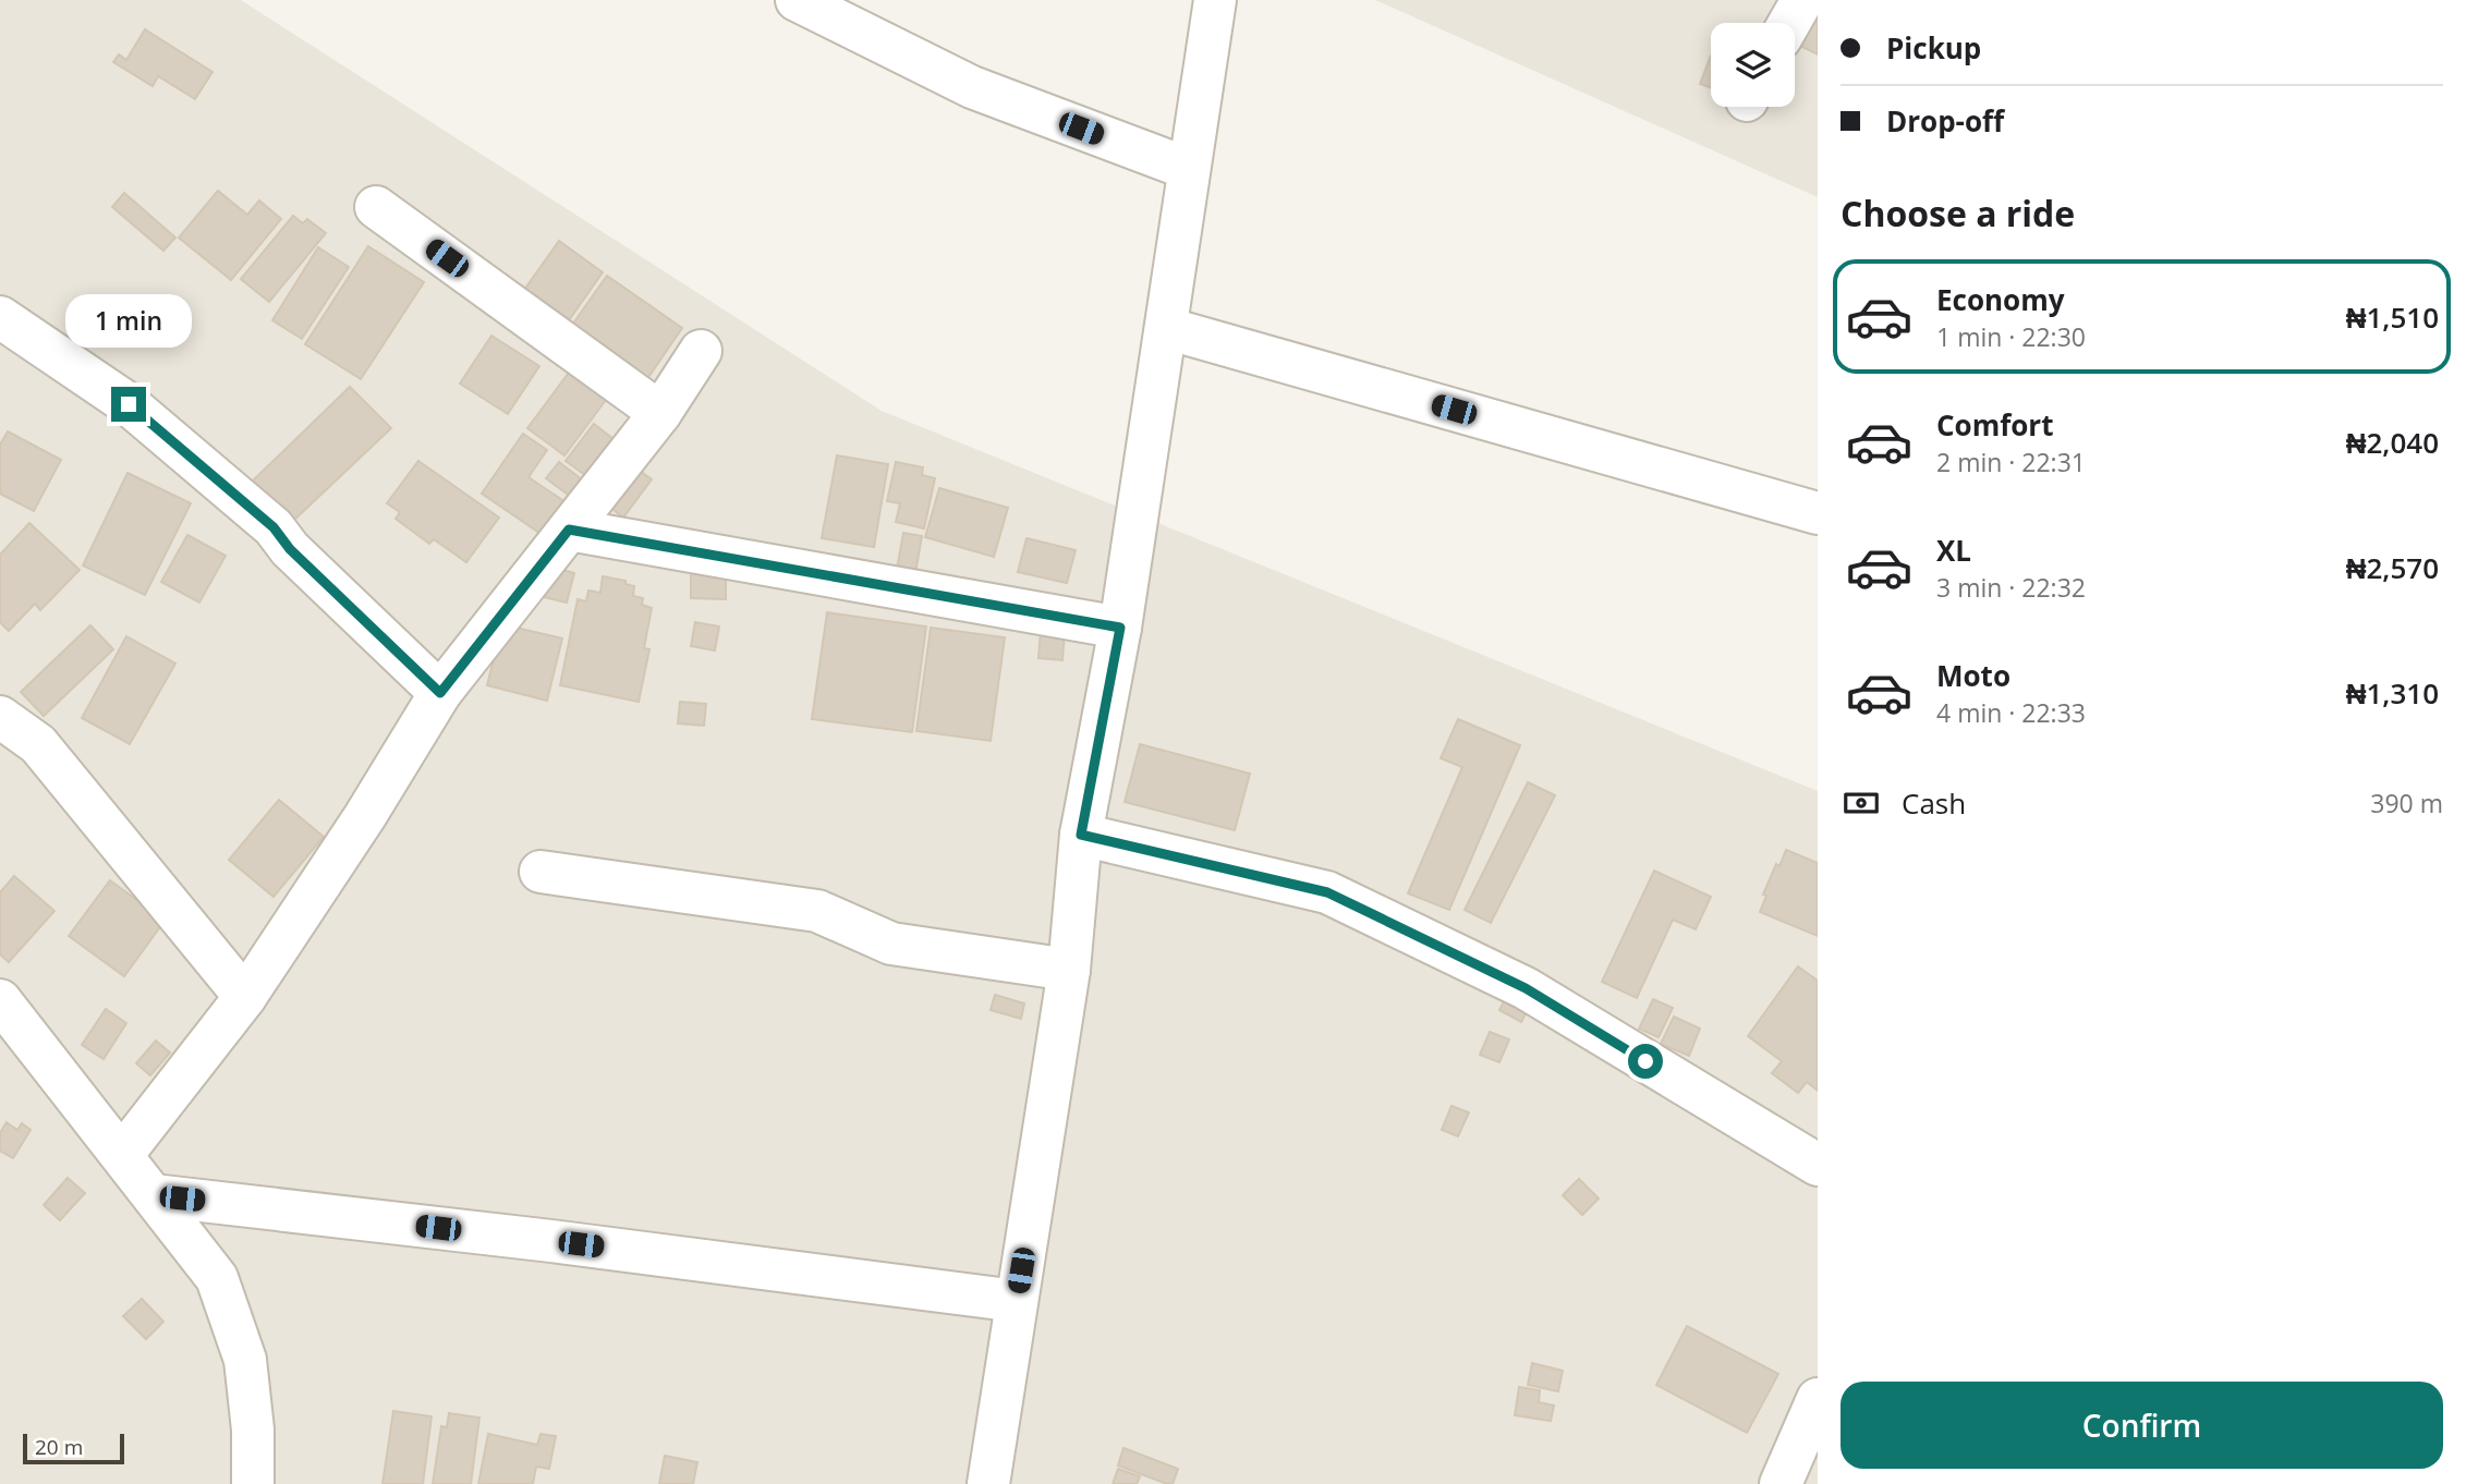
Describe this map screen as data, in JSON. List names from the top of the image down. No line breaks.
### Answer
{"scale_bar":"20 m","page":{"banner":["Pickup","Drop-off"],"heading":"Choose a ride","list":[{"name":"Economy","note":"1 min · 22:30","value":"₦1,510"},{"name":"Comfort","note":"2 min · 22:31","value":"₦2,040"},{"name":"XL","note":"3 min · 22:32","value":"₦2,570"},{"name":"Moto","note":"4 min · 22:33","value":"₦1,310"}],"bubble":"1 min","pay":["Cash","390 m"],"buttons":"Confirm","scale":"20 m"}}
